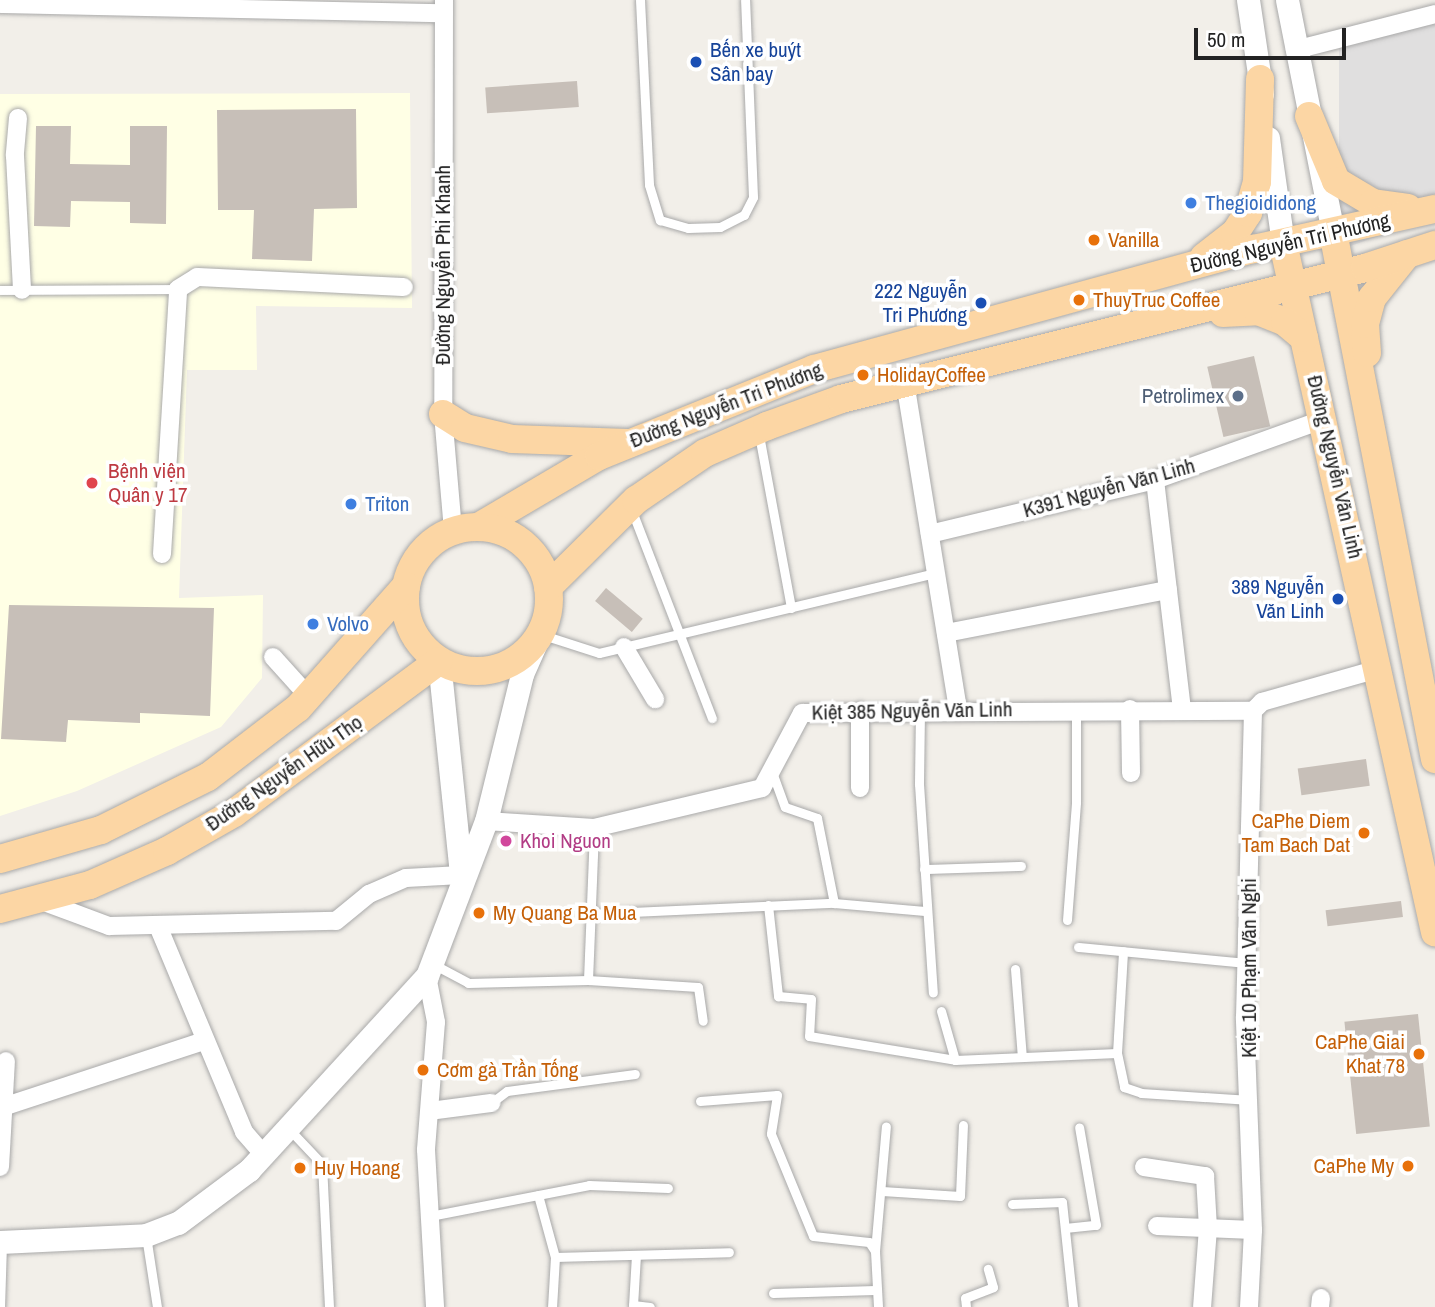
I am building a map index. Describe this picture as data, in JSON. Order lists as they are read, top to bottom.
{
  "streets": {
    "main road": ["Đường Nguyễn Tri Phương", "Đường Nguyễn Văn Linh", "Đường Nguyễn Hữu Thọ"],
    "street": [
      "Đường Nguyễn Phi Khanh",
      "K391 Nguyễn Văn Linh",
      "Kiệt 385 Nguyễn Văn Linh",
      "Kiệt 10 Phạm Văn Nghi"
    ]
  },
  "crossings": [
    ["Đường Nguyễn Tri Phương", "Đường Nguyễn Phi Khanh"],
    ["Đường Nguyễn Tri Phương", "Đường Nguyễn Văn Linh"],
    ["Đường Nguyễn Tri Phương", "Đường Nguyễn Hữu Thọ"],
    ["Đường Nguyễn Phi Khanh", "Đường Nguyễn Hữu Thọ"],
    ["Đường Nguyễn Văn Linh", "K391 Nguyễn Văn Linh"],
    ["Đường Nguyễn Văn Linh", "Kiệt 385 Nguyễn Văn Linh"],
    ["Kiệt 385 Nguyễn Văn Linh", "Kiệt 10 Phạm Văn Nghi"]
  ],
  "places": [
    "Bến xe buýt Sân bay",
    "Thegioididong",
    "Vanilla",
    "ThuyTruc Coffee",
    "222 Nguyễn Tri Phương",
    "HolidayCoffee",
    "Petrolimex",
    "Bệnh viện Quân y 17",
    "Triton",
    "389 Nguyễn Văn Linh",
    "Volvo",
    "CaPhe Diem Tam Bach Dat",
    "Khoi Nguon",
    "My Quang Ba Mua",
    "CaPhe Giai Khat 78",
    "Cơm gà Trần Tống",
    "CaPhe My",
    "Huy Hoang"
  ],
  "scale_bar": "50 m"
}
